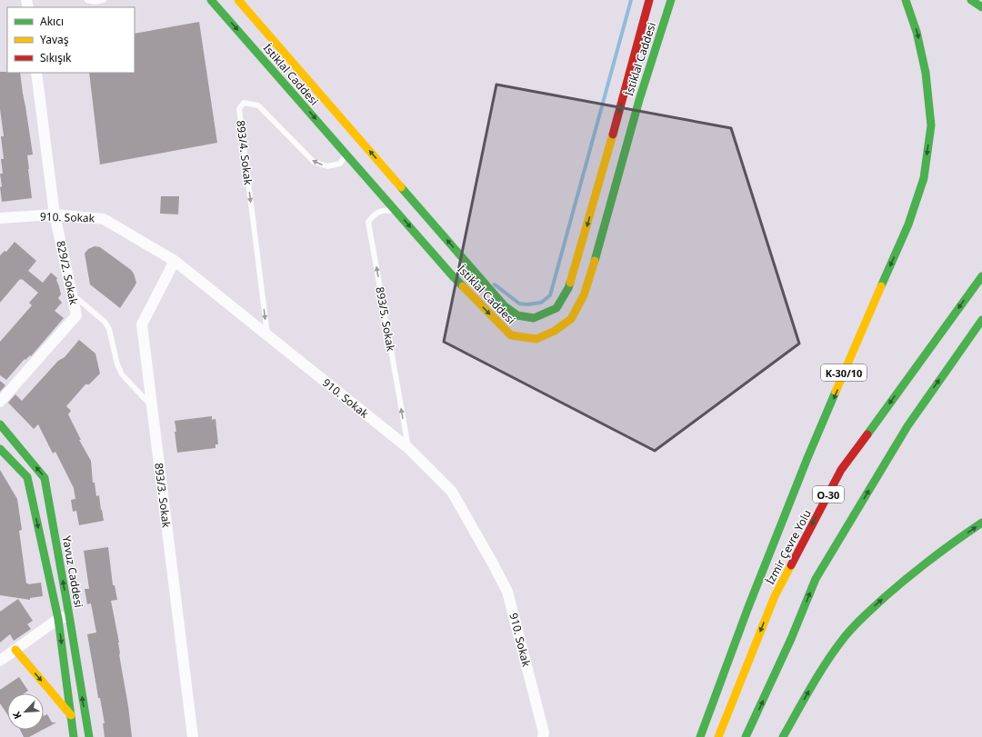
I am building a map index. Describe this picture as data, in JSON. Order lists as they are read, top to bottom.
{
  "streets": {
    "main road": [
      "İstiklal Caddesi",
      "K-30/10",
      "O-30",
      "İzmir Çevre Yolu",
      "Yavuz Caddesi"
    ],
    "street": ["910. Sokak", "829/2. Sokak", "893/3. Sokak"],
    "lane": ["893/4. Sokak", "893/5. Sokak"]
  },
  "crossings": [
    ["İstiklal Caddesi", "893/4. Sokak"],
    ["İstiklal Caddesi", "893/5. Sokak"],
    ["893/4. Sokak", "910. Sokak"],
    ["910. Sokak", "829/2. Sokak"],
    ["910. Sokak", "893/5. Sokak"],
    ["910. Sokak", "893/3. Sokak"]
  ],
  "one_way": ["893/5. Sokak"],
  "legend": ["Akıcı", "Yavaş", "Sıkışık"],
  "north": "bottom left"
}
